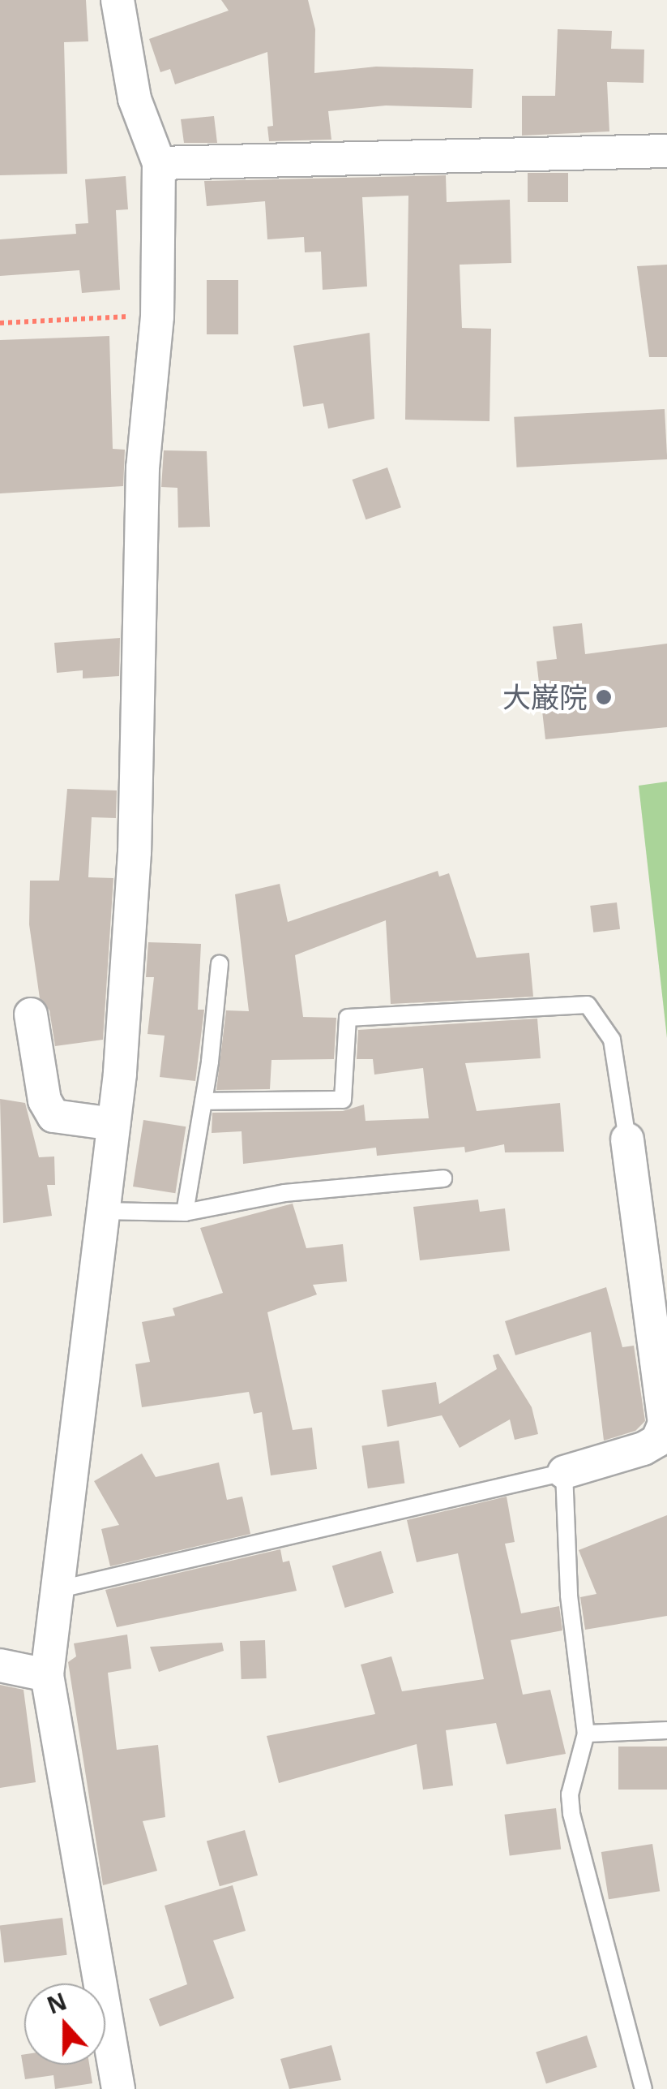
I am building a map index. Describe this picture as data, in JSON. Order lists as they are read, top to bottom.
{
  "places": ["大巌院"],
  "north": "top"
}
